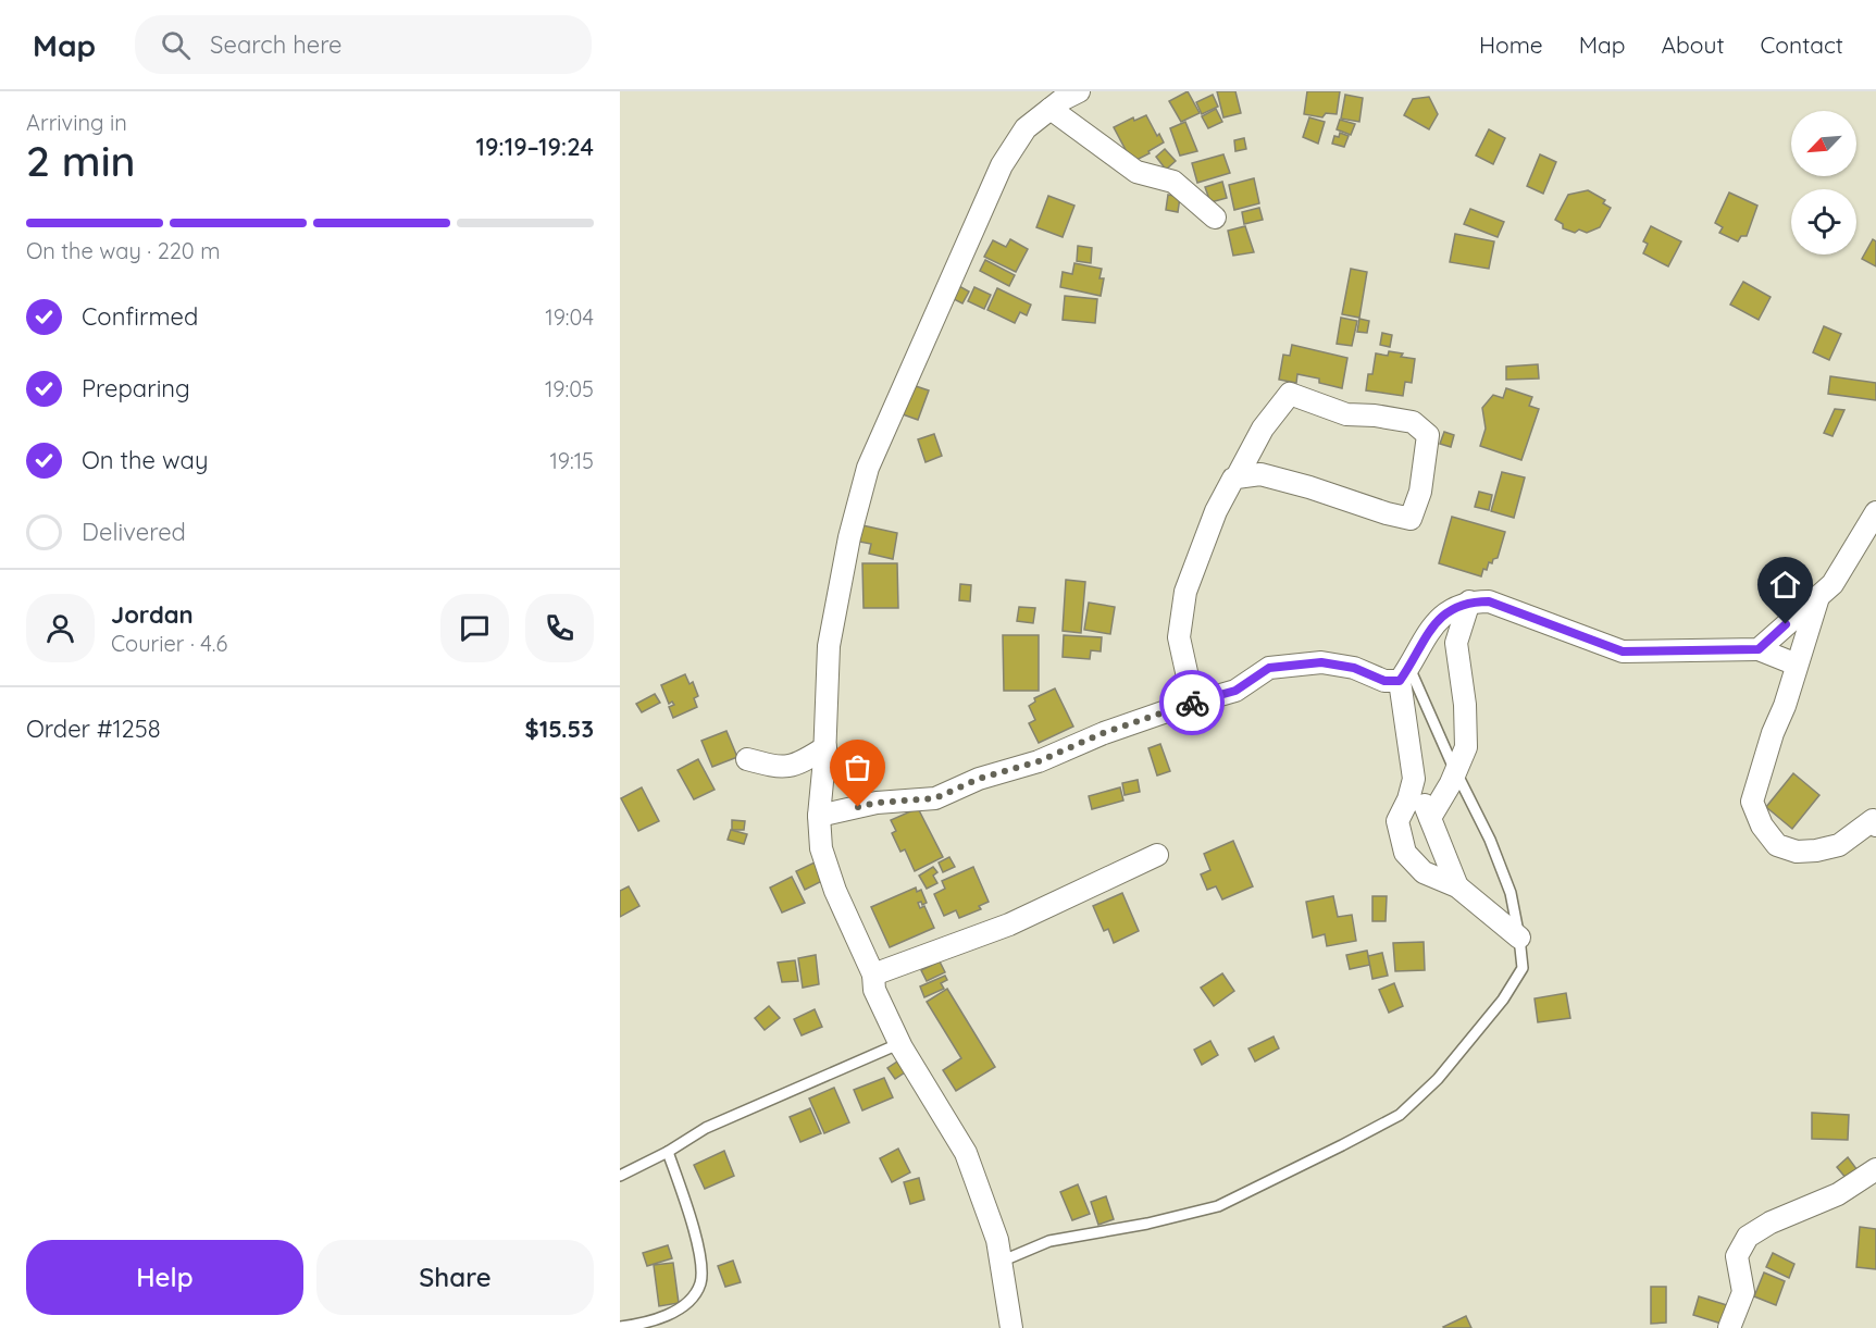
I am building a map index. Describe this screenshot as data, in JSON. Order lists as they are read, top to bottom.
{
  "north": "bottom left",
  "page": {
    "header": "Map",
    "search": "Search here",
    "nav": [
      "Home",
      "Map",
      "About",
      "Contact"
    ],
    "heading": ["2 min", "Arriving in", "19:19–19:24"],
    "panel": [
      "Jordan",
      "Courier · 4.6",
      "Order #1258",
      "$15.53"
    ],
    "bar": "On the way · 220 m",
    "list": [
      ["Confirmed", "19:04"],
      ["Preparing", "19:05"],
      ["On the way", "19:15"],
      "Delivered"
    ],
    "buttons": ["Help", "Share"]
  }
}
